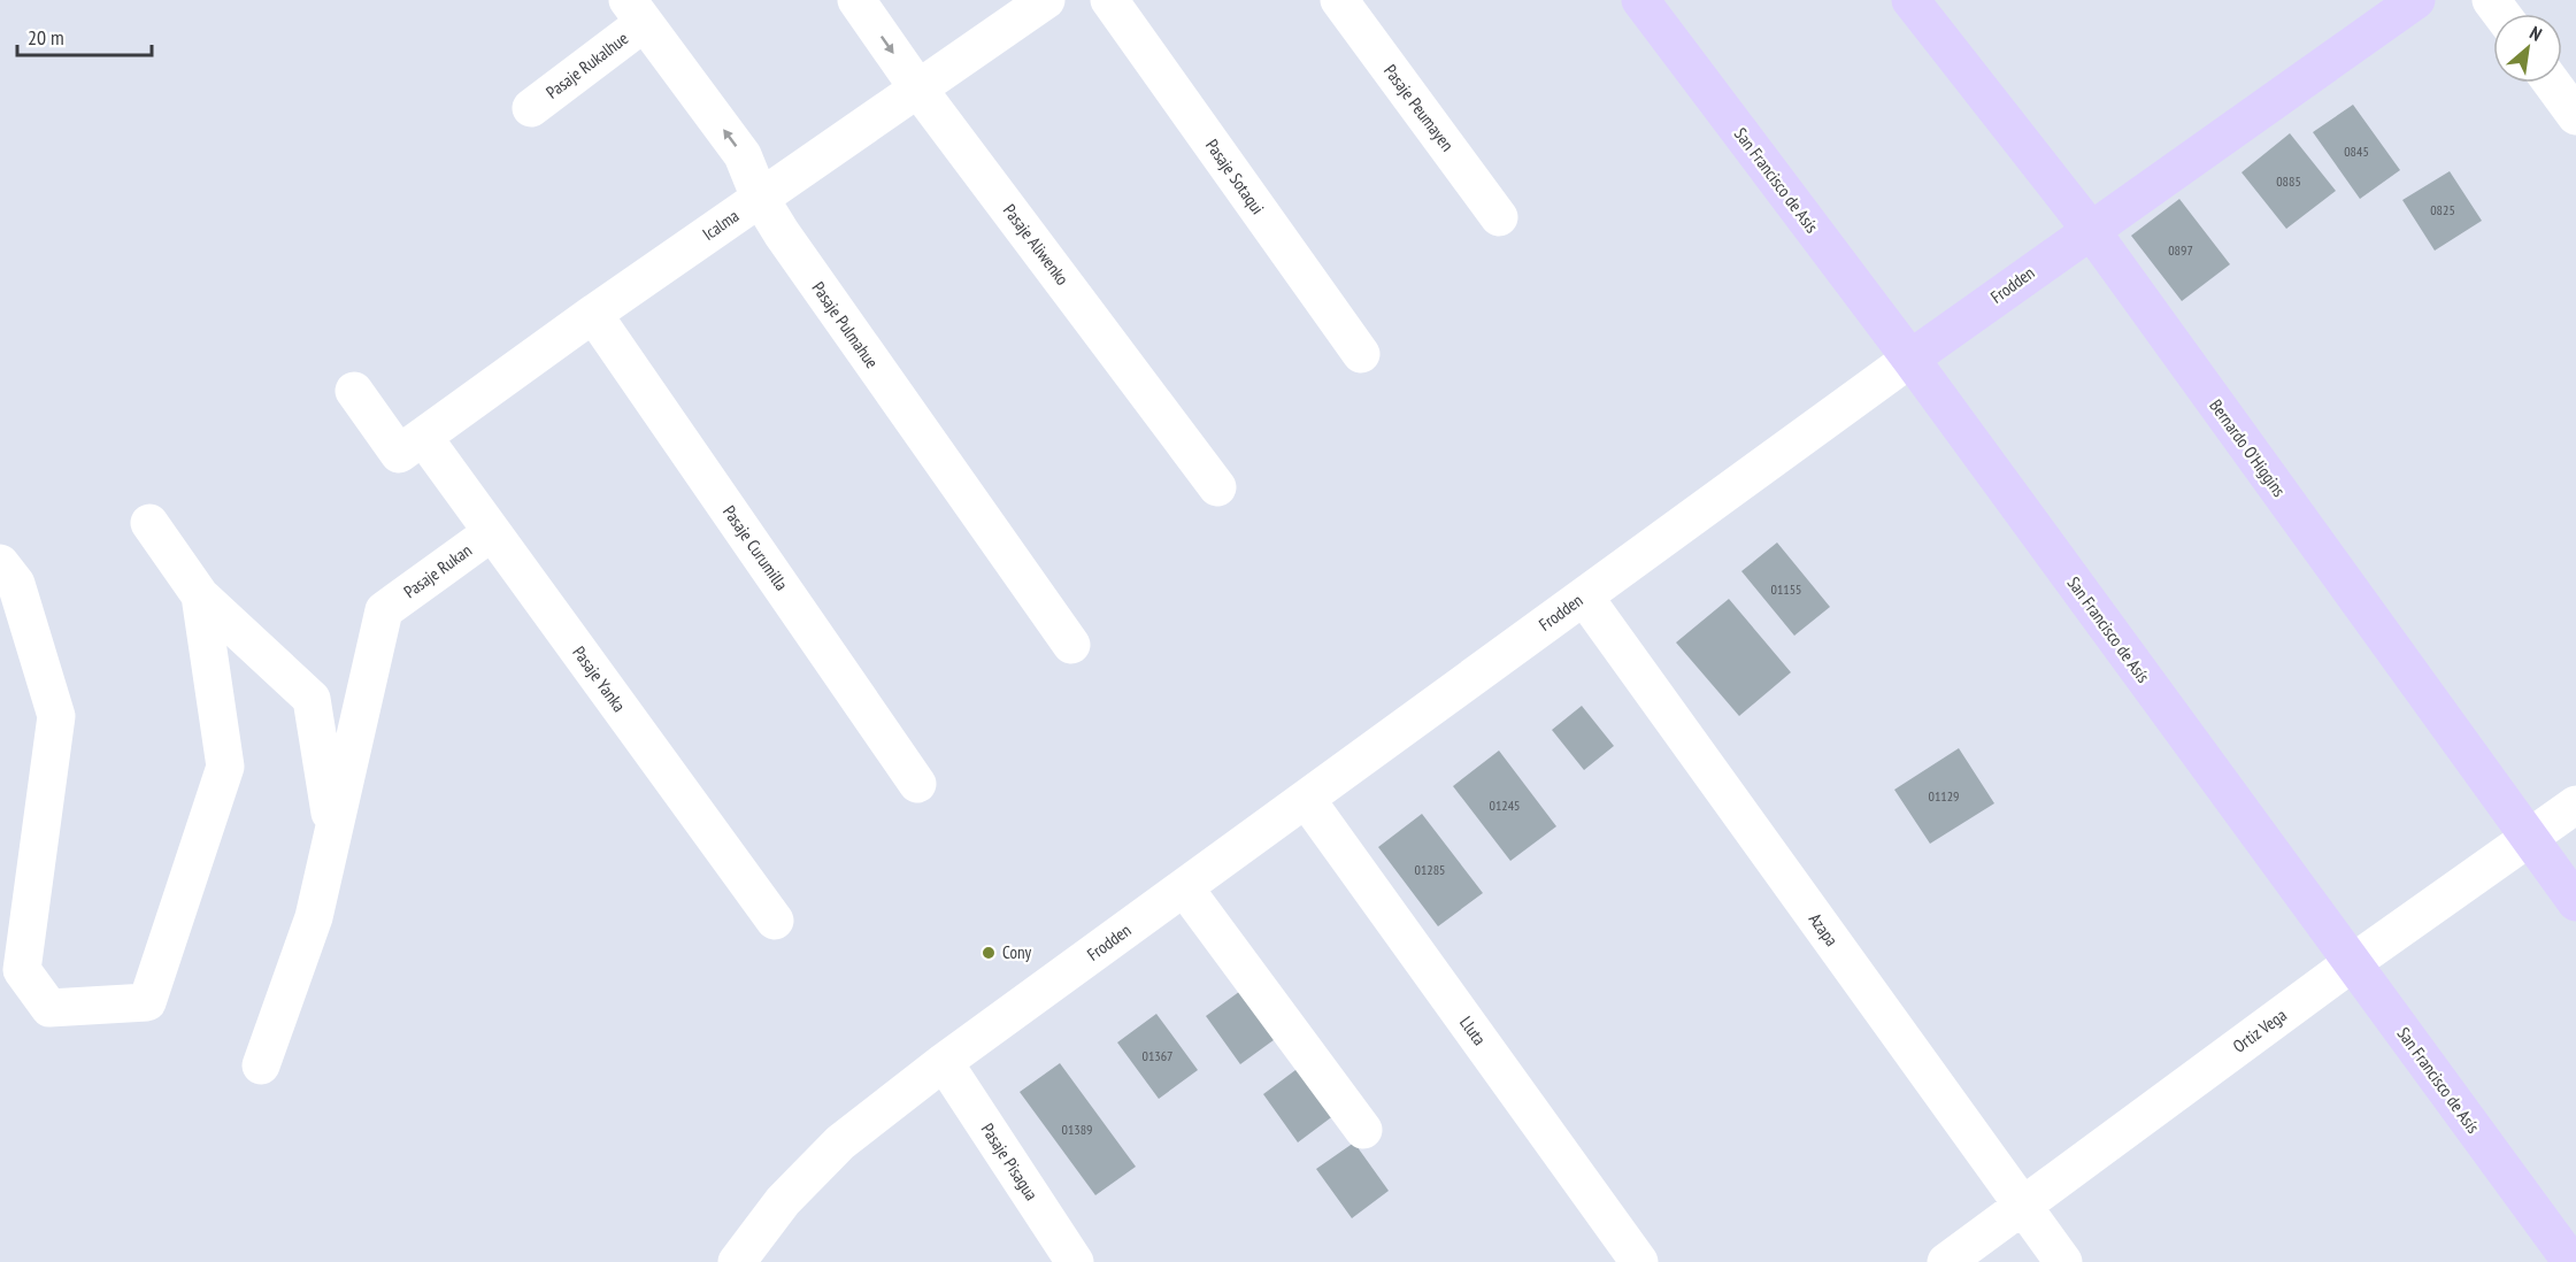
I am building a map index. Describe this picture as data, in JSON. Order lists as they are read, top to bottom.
{
  "streets": {
    "main road": ["San Francisco de Asís", "Frodden", "Bernardo O'Higgins"],
    "street": [
      "Pasaje Rukalhue",
      "Pasaje Peumayen",
      "Pasaje Sotaqui",
      "Icalma",
      "Pasaje Aliwenko",
      "Pasaje Pulmahue",
      "Pasaje Curumilla",
      "Pasaje Rukan",
      "Pasaje Yanka",
      "Azapa",
      "Lluta",
      "Ortiz Vega",
      "Pasaje Pisagua"
    ]
  },
  "crossings": [
    ["Pasaje Rukalhue", "Pasaje Pulmahue"],
    ["San Francisco de Asís", "Frodden"],
    ["San Francisco de Asís", "Ortiz Vega"],
    ["Icalma", "Pasaje Aliwenko"],
    ["Icalma", "Pasaje Pulmahue"],
    ["Icalma", "Pasaje Curumilla"],
    ["Icalma", "Pasaje Yanka"],
    ["Frodden", "Bernardo O'Higgins"],
    ["Frodden", "Azapa"],
    ["Frodden", "Lluta"],
    ["Frodden", "Pasaje Pisagua"],
    ["Bernardo O'Higgins", "Ortiz Vega"],
    ["Pasaje Rukan", "Pasaje Yanka"],
    ["Azapa", "Ortiz Vega"]
  ],
  "places": ["Cony"],
  "house_numbers": [
    "0845",
    "0885",
    "0825",
    "0897",
    "01155",
    "01129",
    "01245",
    "01285",
    "01367",
    "01389"
  ],
  "scale_bar": "20 m",
  "north": "top right"
}
